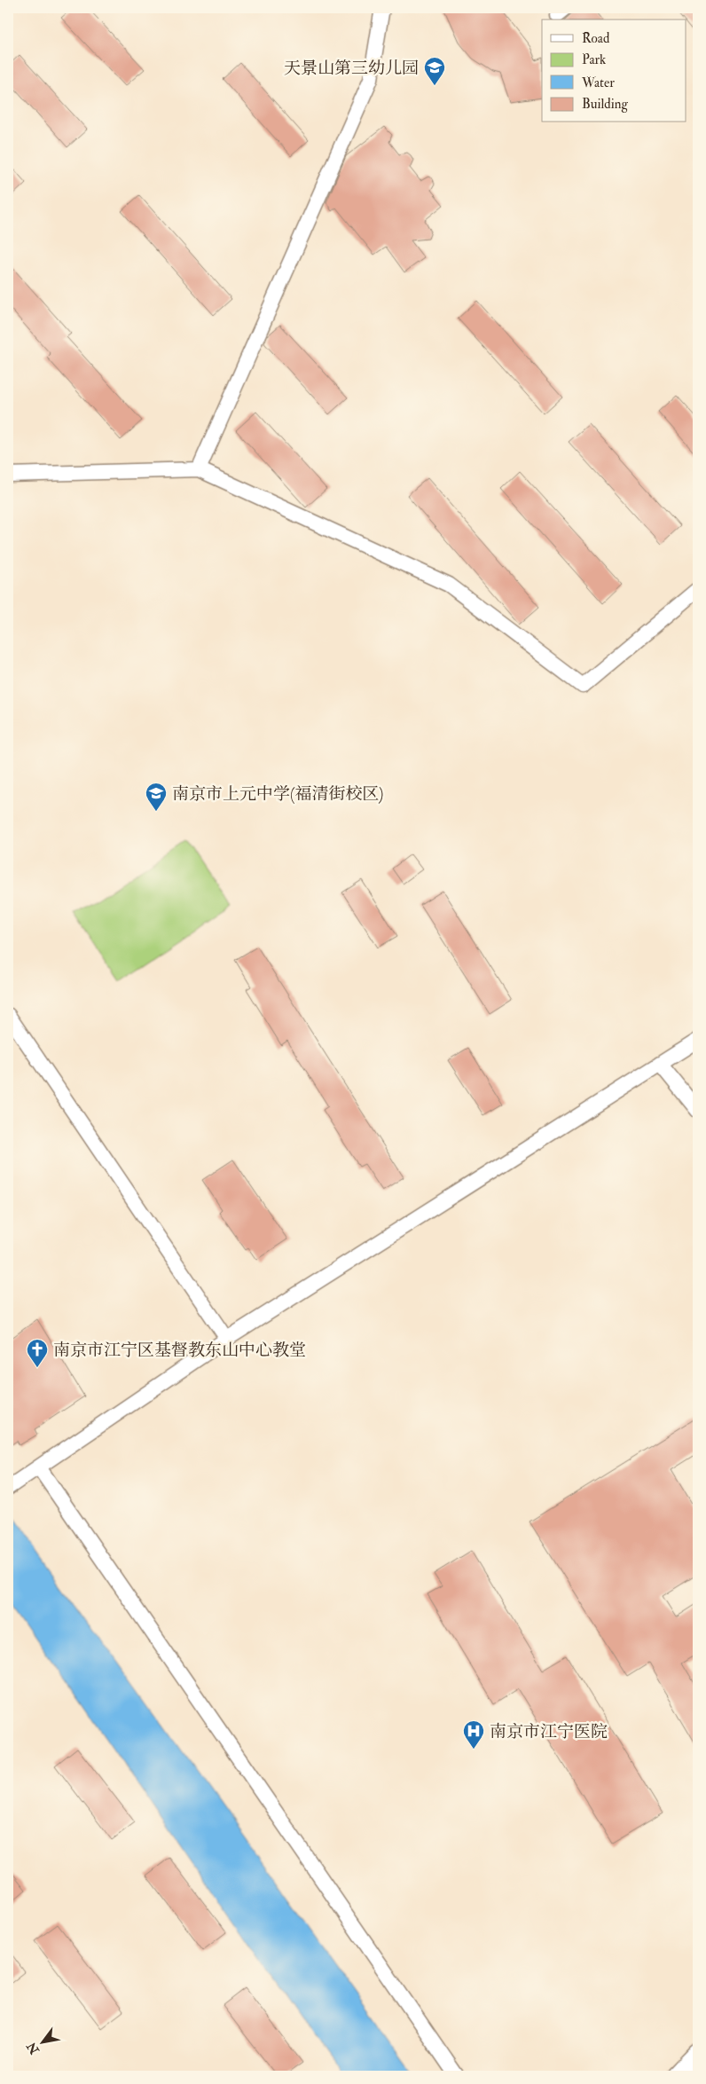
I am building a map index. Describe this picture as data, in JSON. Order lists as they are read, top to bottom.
{
  "places": {
    "school or university": ["天景山第三幼儿园", "南京市上元中学(福清街校区)"],
    "church": ["南京市江宁区基督教东山中心教堂"],
    "hospital": ["南京市江宁医院"]
  },
  "legend": [
    "Road",
    "Park",
    "Water",
    "Building"
  ],
  "north": "bottom left"
}
